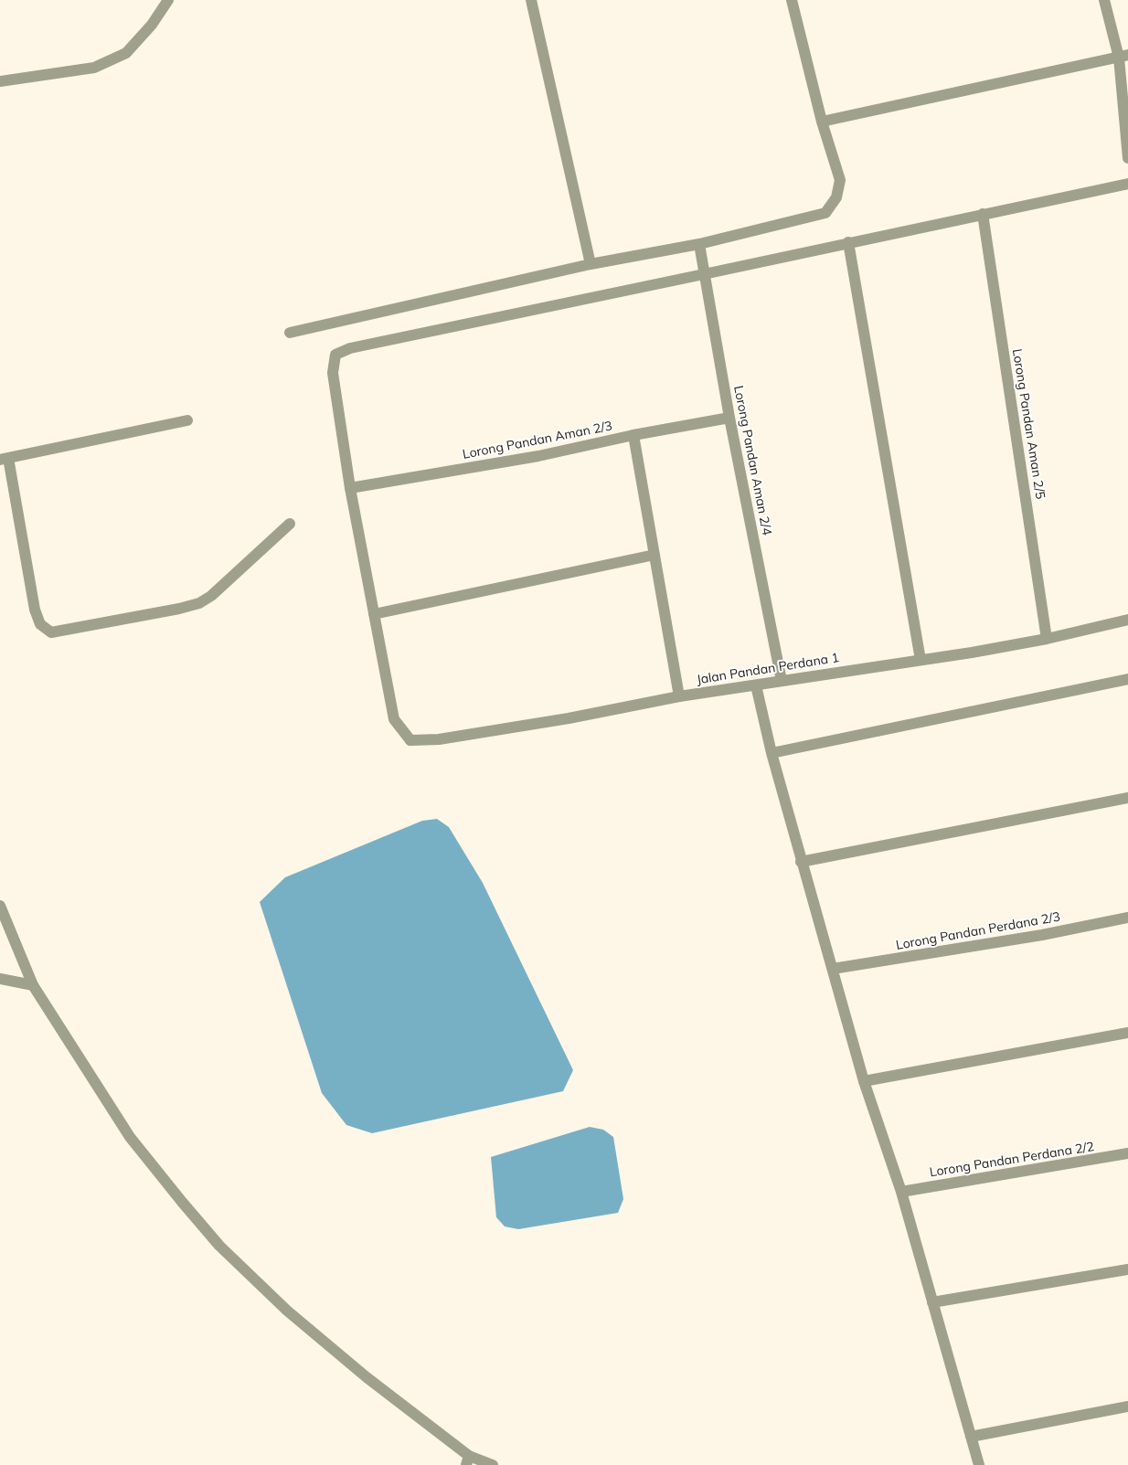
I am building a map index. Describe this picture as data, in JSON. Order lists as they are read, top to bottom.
{
  "streets": {
    "street": [
      "Lorong Pandan Aman 2/5",
      "Lorong Pandan Aman 2/3",
      "Lorong Pandan Aman 2/4",
      "Jalan Pandan Perdana 1",
      "Lorong Pandan Perdana 2/3",
      "Lorong Pandan Perdana 2/2"
    ]
  },
  "crossings": [
    ["Lorong Pandan Aman 2/5", "Jalan Pandan Perdana 1"],
    ["Lorong Pandan Aman 2/3", "Lorong Pandan Aman 2/4"],
    ["Lorong Pandan Aman 2/4", "Jalan Pandan Perdana 1"]
  ]
}
